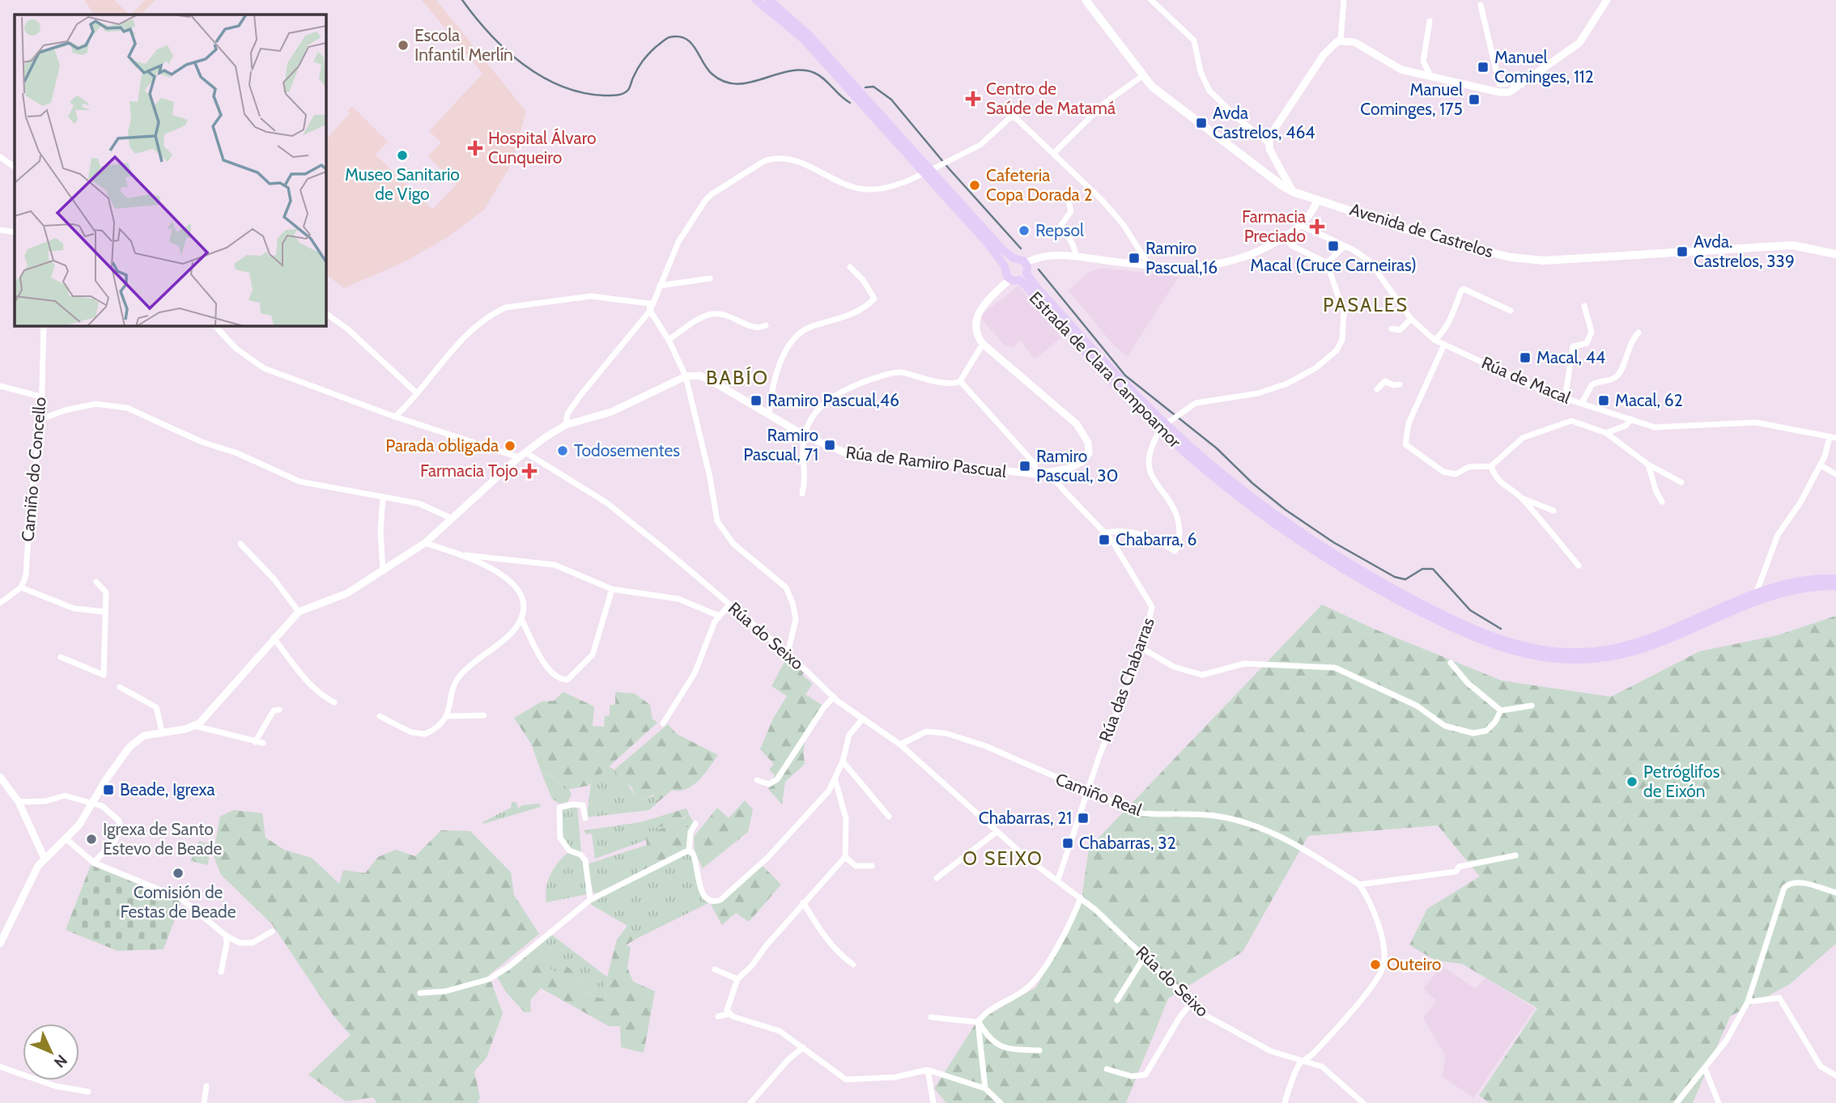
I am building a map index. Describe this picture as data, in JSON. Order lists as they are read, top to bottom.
{
  "streets": {
    "main road": ["Avenida de Castrelos", "Estrada de Clara Campoamor"],
    "street": [
      "Rúa de Macal",
      "Rúa de Ramiro Pascual",
      "Camiño do Concello",
      "Rúa do Seixo",
      "Rúa das Chabarras",
      "Camiño Real"
    ]
  },
  "crossings": [
    ["Estrada de Clara Campoamor", "Rúa de Macal"],
    ["Rúa de Ramiro Pascual", "Rúa das Chabarras"],
    ["Rúa do Seixo", "Rúa das Chabarras"],
    ["Rúa do Seixo", "Camiño Real"],
    ["Rúa das Chabarras", "Camiño Real"]
  ],
  "districts": ["PASALES", "BABÍO", "O SEIXO"],
  "places": {
    "other": [
      "Escola Infantil Merlín",
      "Museo Sanitario de Vigo",
      "Cafeteria Copa Dorada 2",
      "Repsol",
      "Parada obligada",
      "Todosementes",
      "Petróglifos de Eixón",
      "Igrexa de Santo Estevo de Beade",
      "Comisión de Festas de Beade",
      "Outeiro"
    ],
    "transit": [
      "Manuel Cominges, 112",
      "Manuel Cominges, 175",
      "Avda Castrelos, 464",
      "Macal (Cruce Carneiras)",
      "Avda. Castrelos, 339",
      "Ramiro Pascual,16",
      "Macal, 44",
      "Ramiro Pascual,46",
      "Macal, 62",
      "Ramiro Pascual, 71",
      "Ramiro Pascual, 30",
      "Chabarra, 6",
      "Beade, Igrexa",
      "Chabarras, 21",
      "Chabarras, 32"
    ],
    "health": [
      "Centro de Saúde de Matamá",
      "Hospital Álvaro Cunqueiro",
      "Farmacia Preciado",
      "Farmacia Tojo"
    ]
  },
  "north": "bottom right"
}
